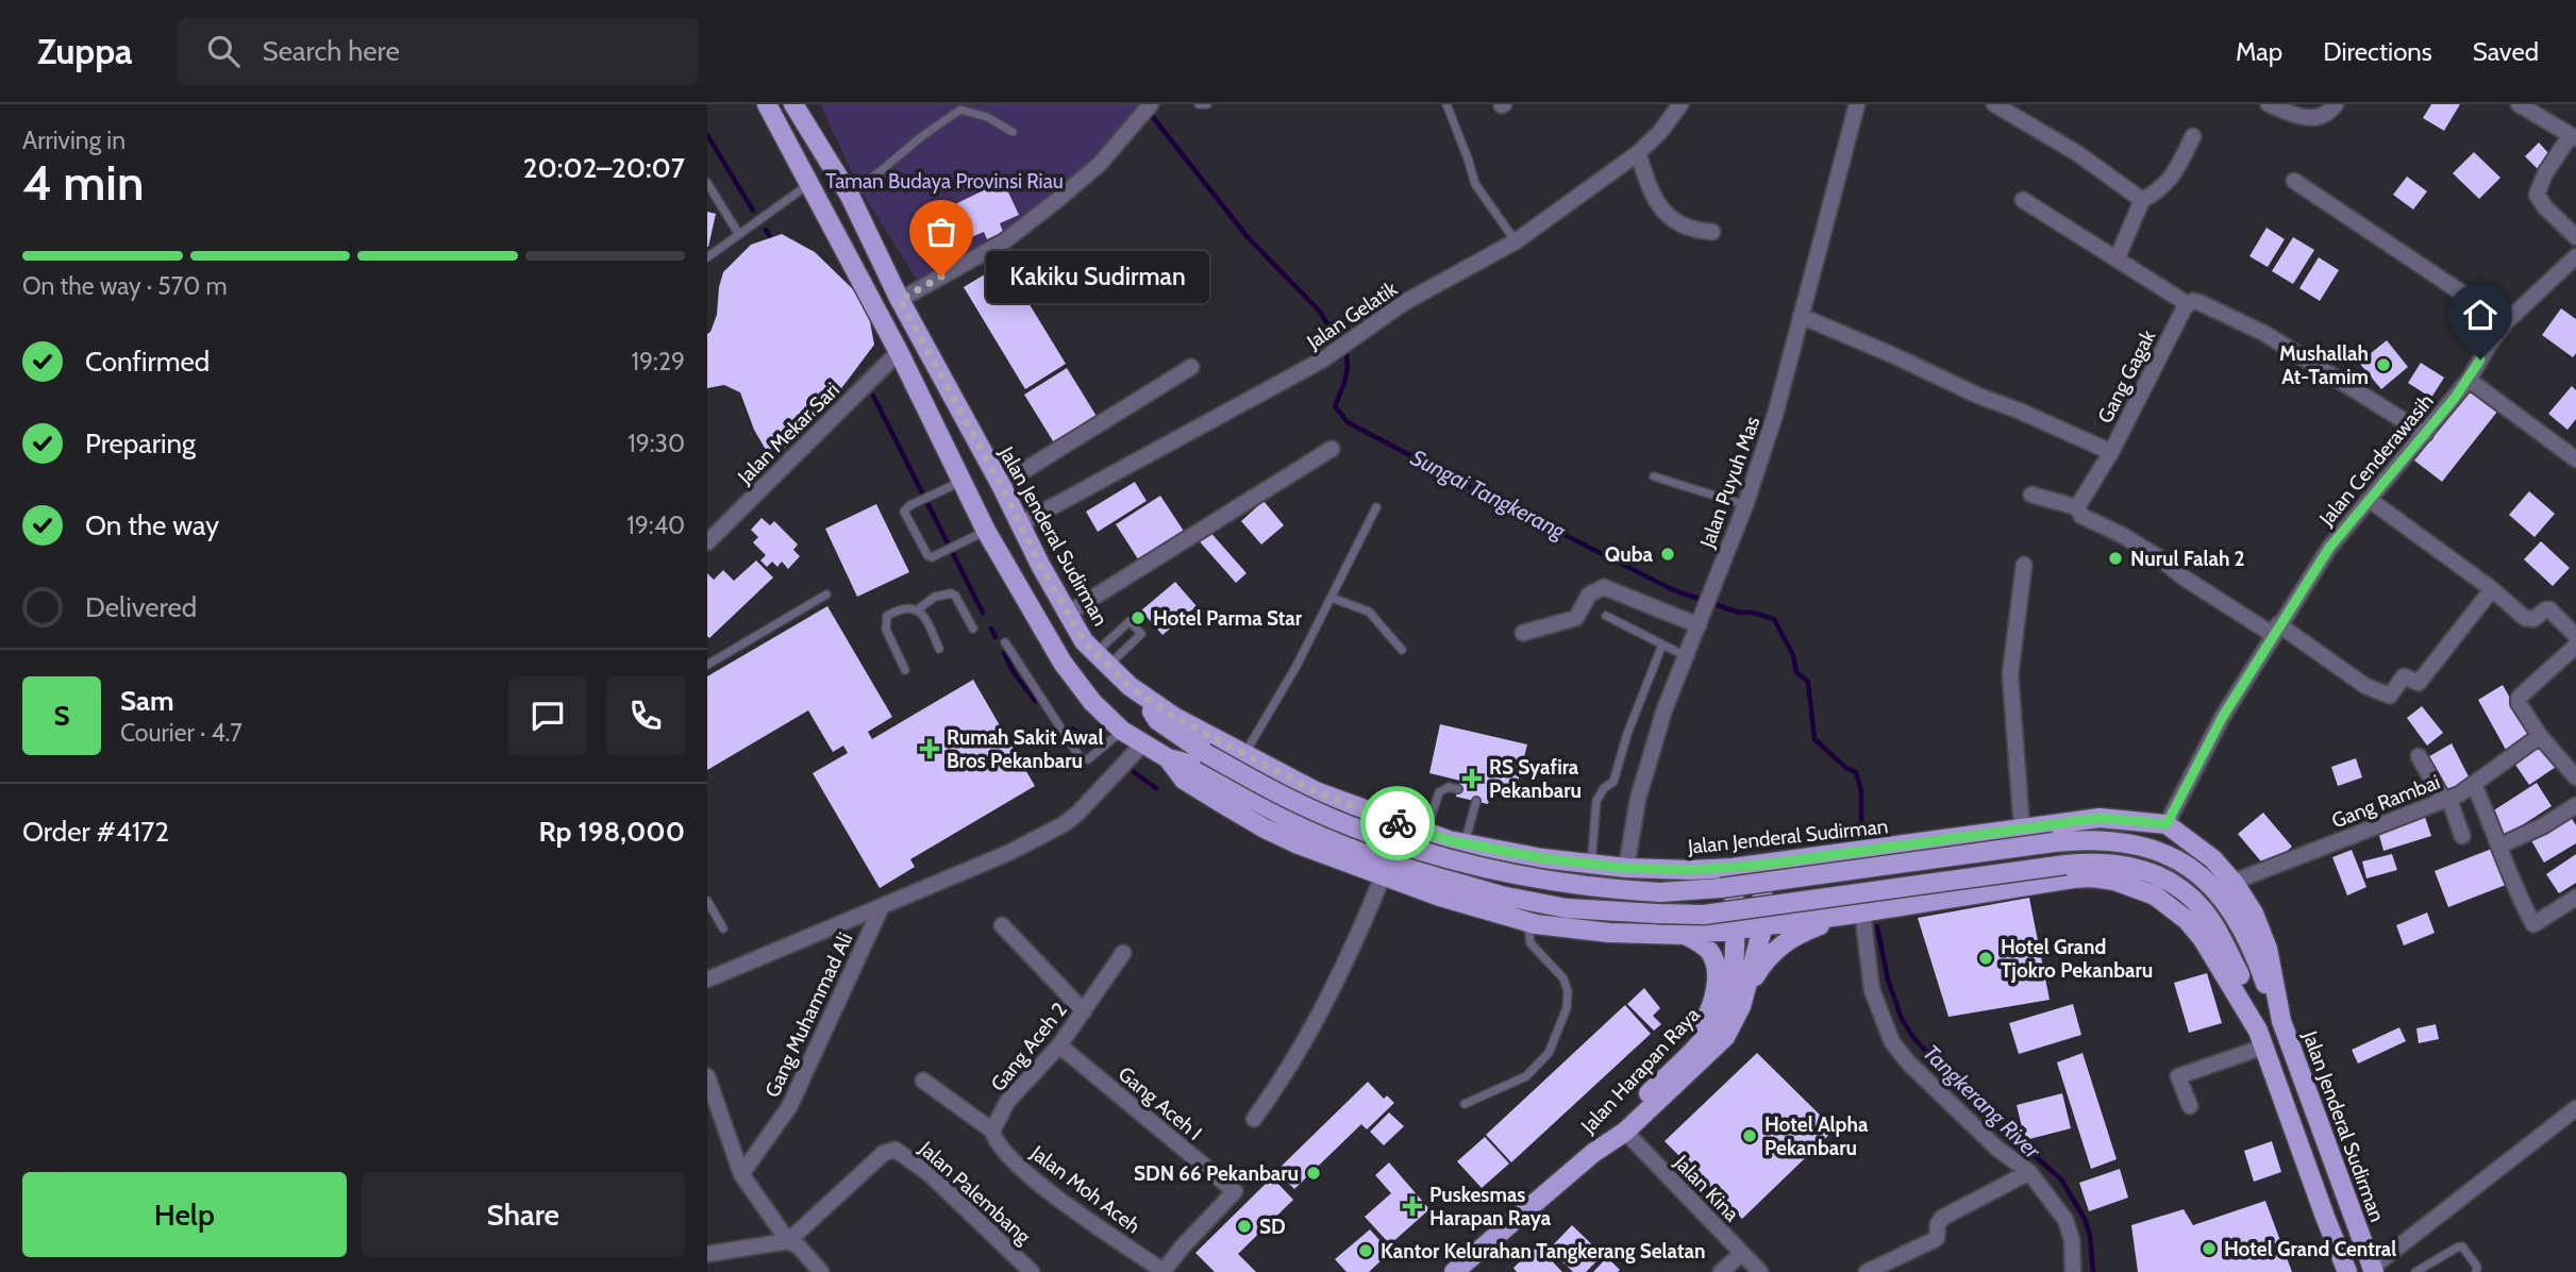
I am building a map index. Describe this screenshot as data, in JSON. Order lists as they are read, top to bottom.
{
  "streets": {
    "main road": ["Jalan Jenderal Sudirman", "Jalan Harapan Raya"],
    "street": [
      "Jalan Gelatik",
      "Gang Gagak",
      "Jalan Mekar Sari",
      "Jalan Cenderawasih",
      "Jalan Puyuh Mas",
      "Gang Rambai",
      "Gang Muhammad Ali",
      "Gang Aceh 2",
      "Gang Aceh I",
      "Jalan Kina",
      "Jalan Moh Aceh",
      "Jalan Palembang"
    ]
  },
  "crossings": [
    ["Jalan Gelatik", "Jalan Jenderal Sudirman"],
    ["Gang Gagak", "Jalan Puyuh Mas"],
    ["Jalan Cenderawasih", "Jalan Jenderal Sudirman"],
    ["Jalan Puyuh Mas", "Jalan Jenderal Sudirman"],
    ["Jalan Jenderal Sudirman", "Gang Rambai"],
    ["Jalan Jenderal Sudirman", "Jalan Harapan Raya"],
    ["Gang Aceh 2", "Gang Aceh I"],
    ["Gang Aceh 2", "Jalan Moh Aceh"],
    ["Jalan Harapan Raya", "Jalan Kina"],
    ["Gang Aceh I", "Jalan Moh Aceh"]
  ],
  "water": ["Sungai Tangkerang", "Tangkerang River"],
  "parks": ["Taman Budaya Provinsi Riau"],
  "places": {
    "other": [
      "Kakiku Sudirman",
      "Mushallah At-Tamim",
      "Quba",
      "Nurul Falah 2",
      "Hotel Parma Star",
      "Hotel Grand Tjokro Pekanbaru",
      "Hotel Alpha Pekanbaru",
      "SDN 66 Pekanbaru",
      "SD",
      "Hotel Grand Central",
      "Kantor Kelurahan Tangkerang Selatan"
    ],
    "health": ["Rumah Sakit Awal Bros Pekanbaru", "RS Syafira Pekanbaru", "Puskesmas Harapan Raya"]
  },
  "page": {
    "header": "Zuppa",
    "search": "Search here",
    "nav": ["Map", "Directions", "Saved"],
    "heading": ["4 min", "Arriving in", "20:02–20:07"],
    "panel": [
      "Sam",
      "Courier · 4.7",
      "Order #4172",
      "Rp 198,000"
    ],
    "bar": "On the way · 570 m",
    "bubble": "Kakiku Sudirman",
    "list": [
      ["Confirmed", "19:29"],
      ["Preparing", "19:30"],
      ["On the way", "19:40"],
      "Delivered"
    ],
    "round": "S",
    "buttons": ["Help", "Share"]
  }
}
